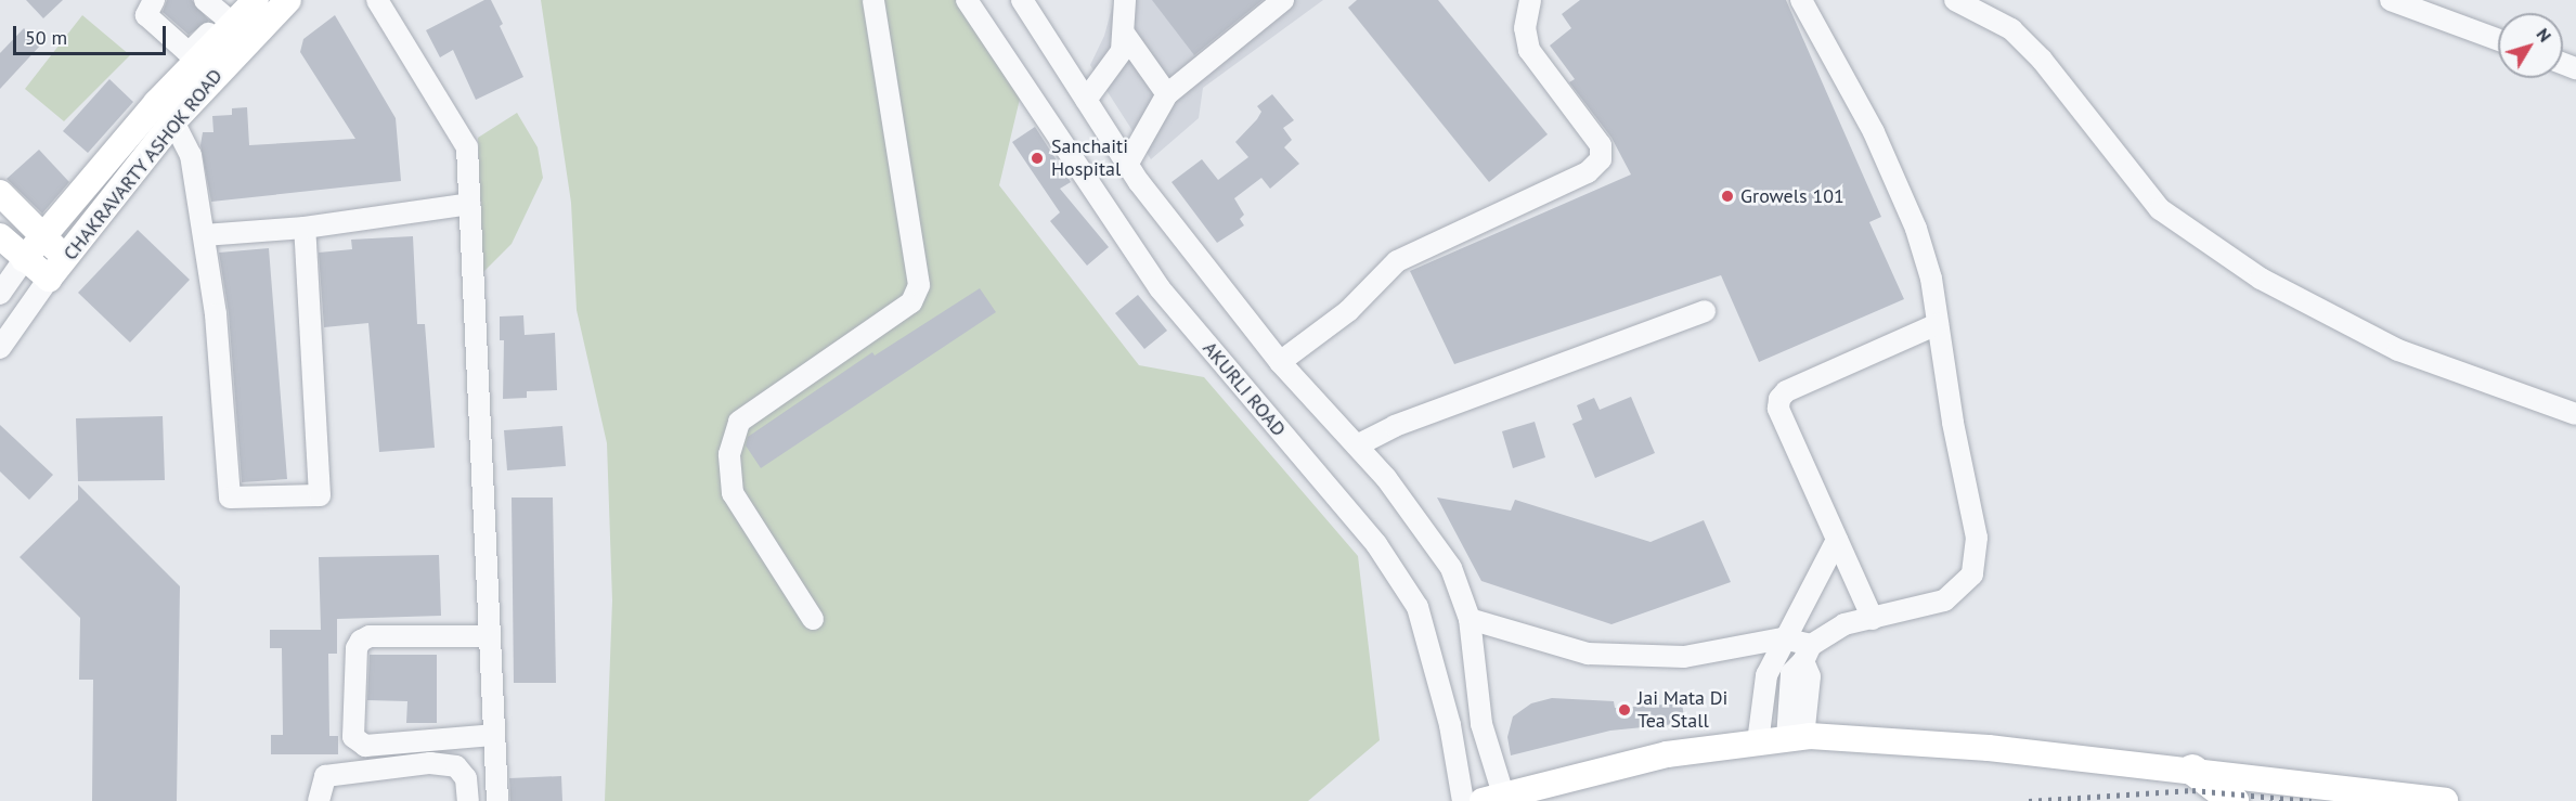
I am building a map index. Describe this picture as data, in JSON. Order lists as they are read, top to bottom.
{
  "streets": {
    "main road": ["CHAKRAVARTY ASHOK ROAD"],
    "street": ["AKURLI ROAD"]
  },
  "places": ["Sanchaiti Hospital", "Growels 101", "Jai Mata Di Tea Stall"],
  "scale_bar": "50 m",
  "north": "top right"
}
